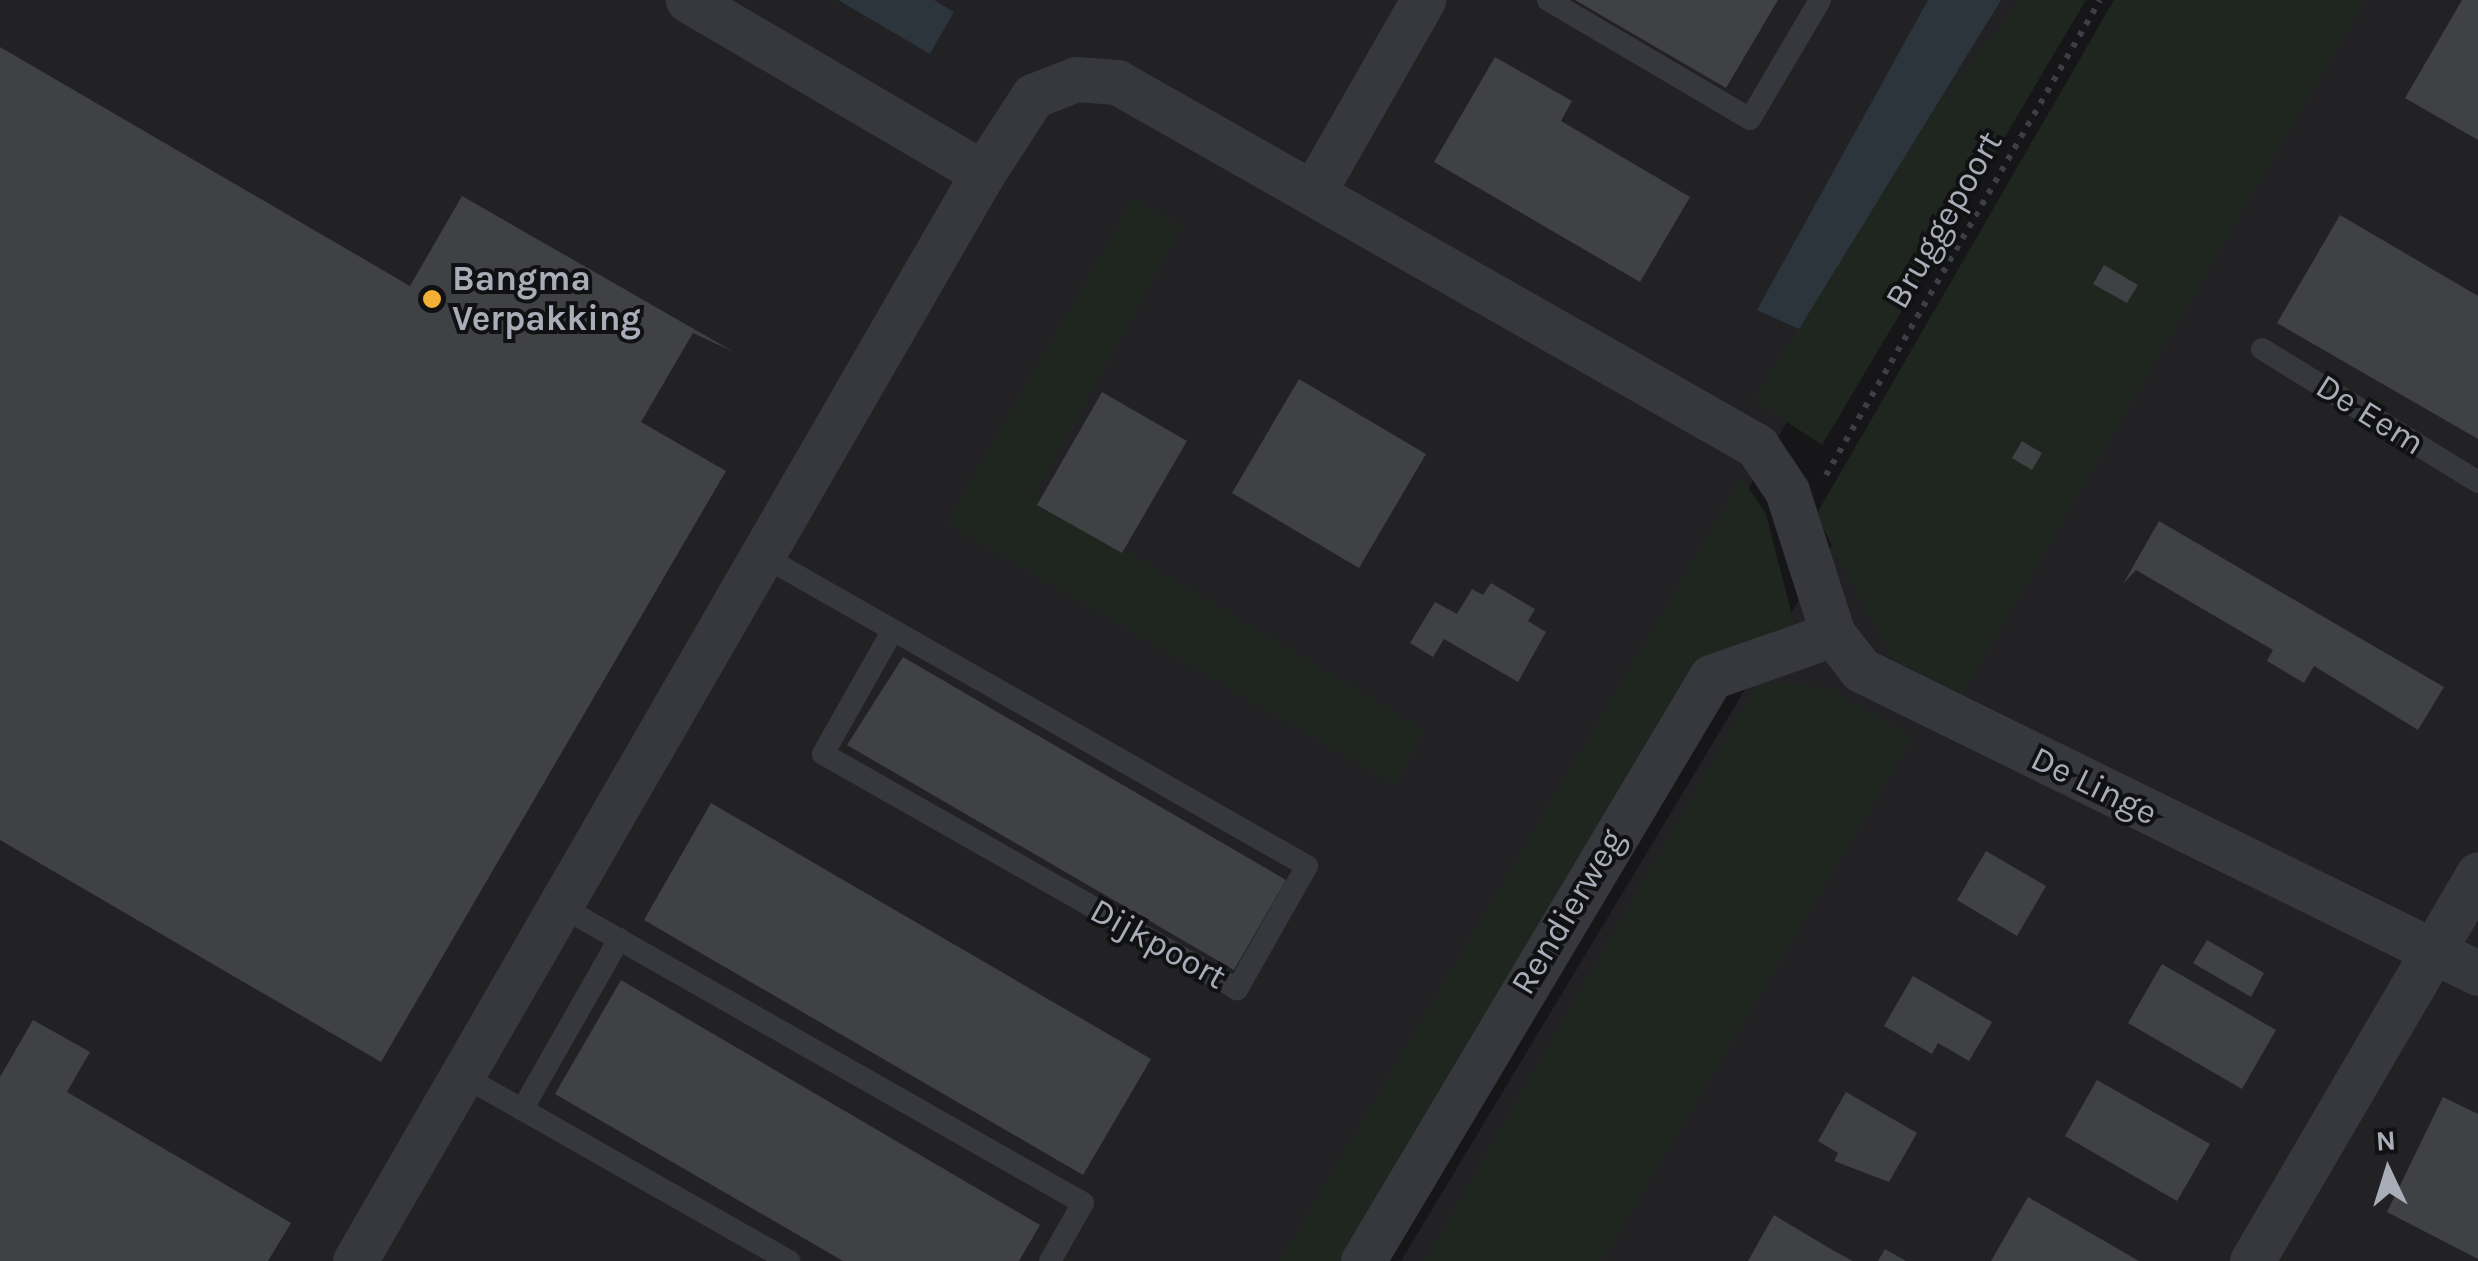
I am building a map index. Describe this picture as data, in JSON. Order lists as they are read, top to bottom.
{
  "streets": {
    "street": ["De Linge", "Rendierweg"],
    "lane": ["De Eem", "Dijkpoort"],
    "path": ["Bruggepoort"]
  },
  "crossings": [
    ["De Linge", "Rendierweg"]
  ],
  "places": ["Bangma Verpakking"],
  "north": "top"
}
